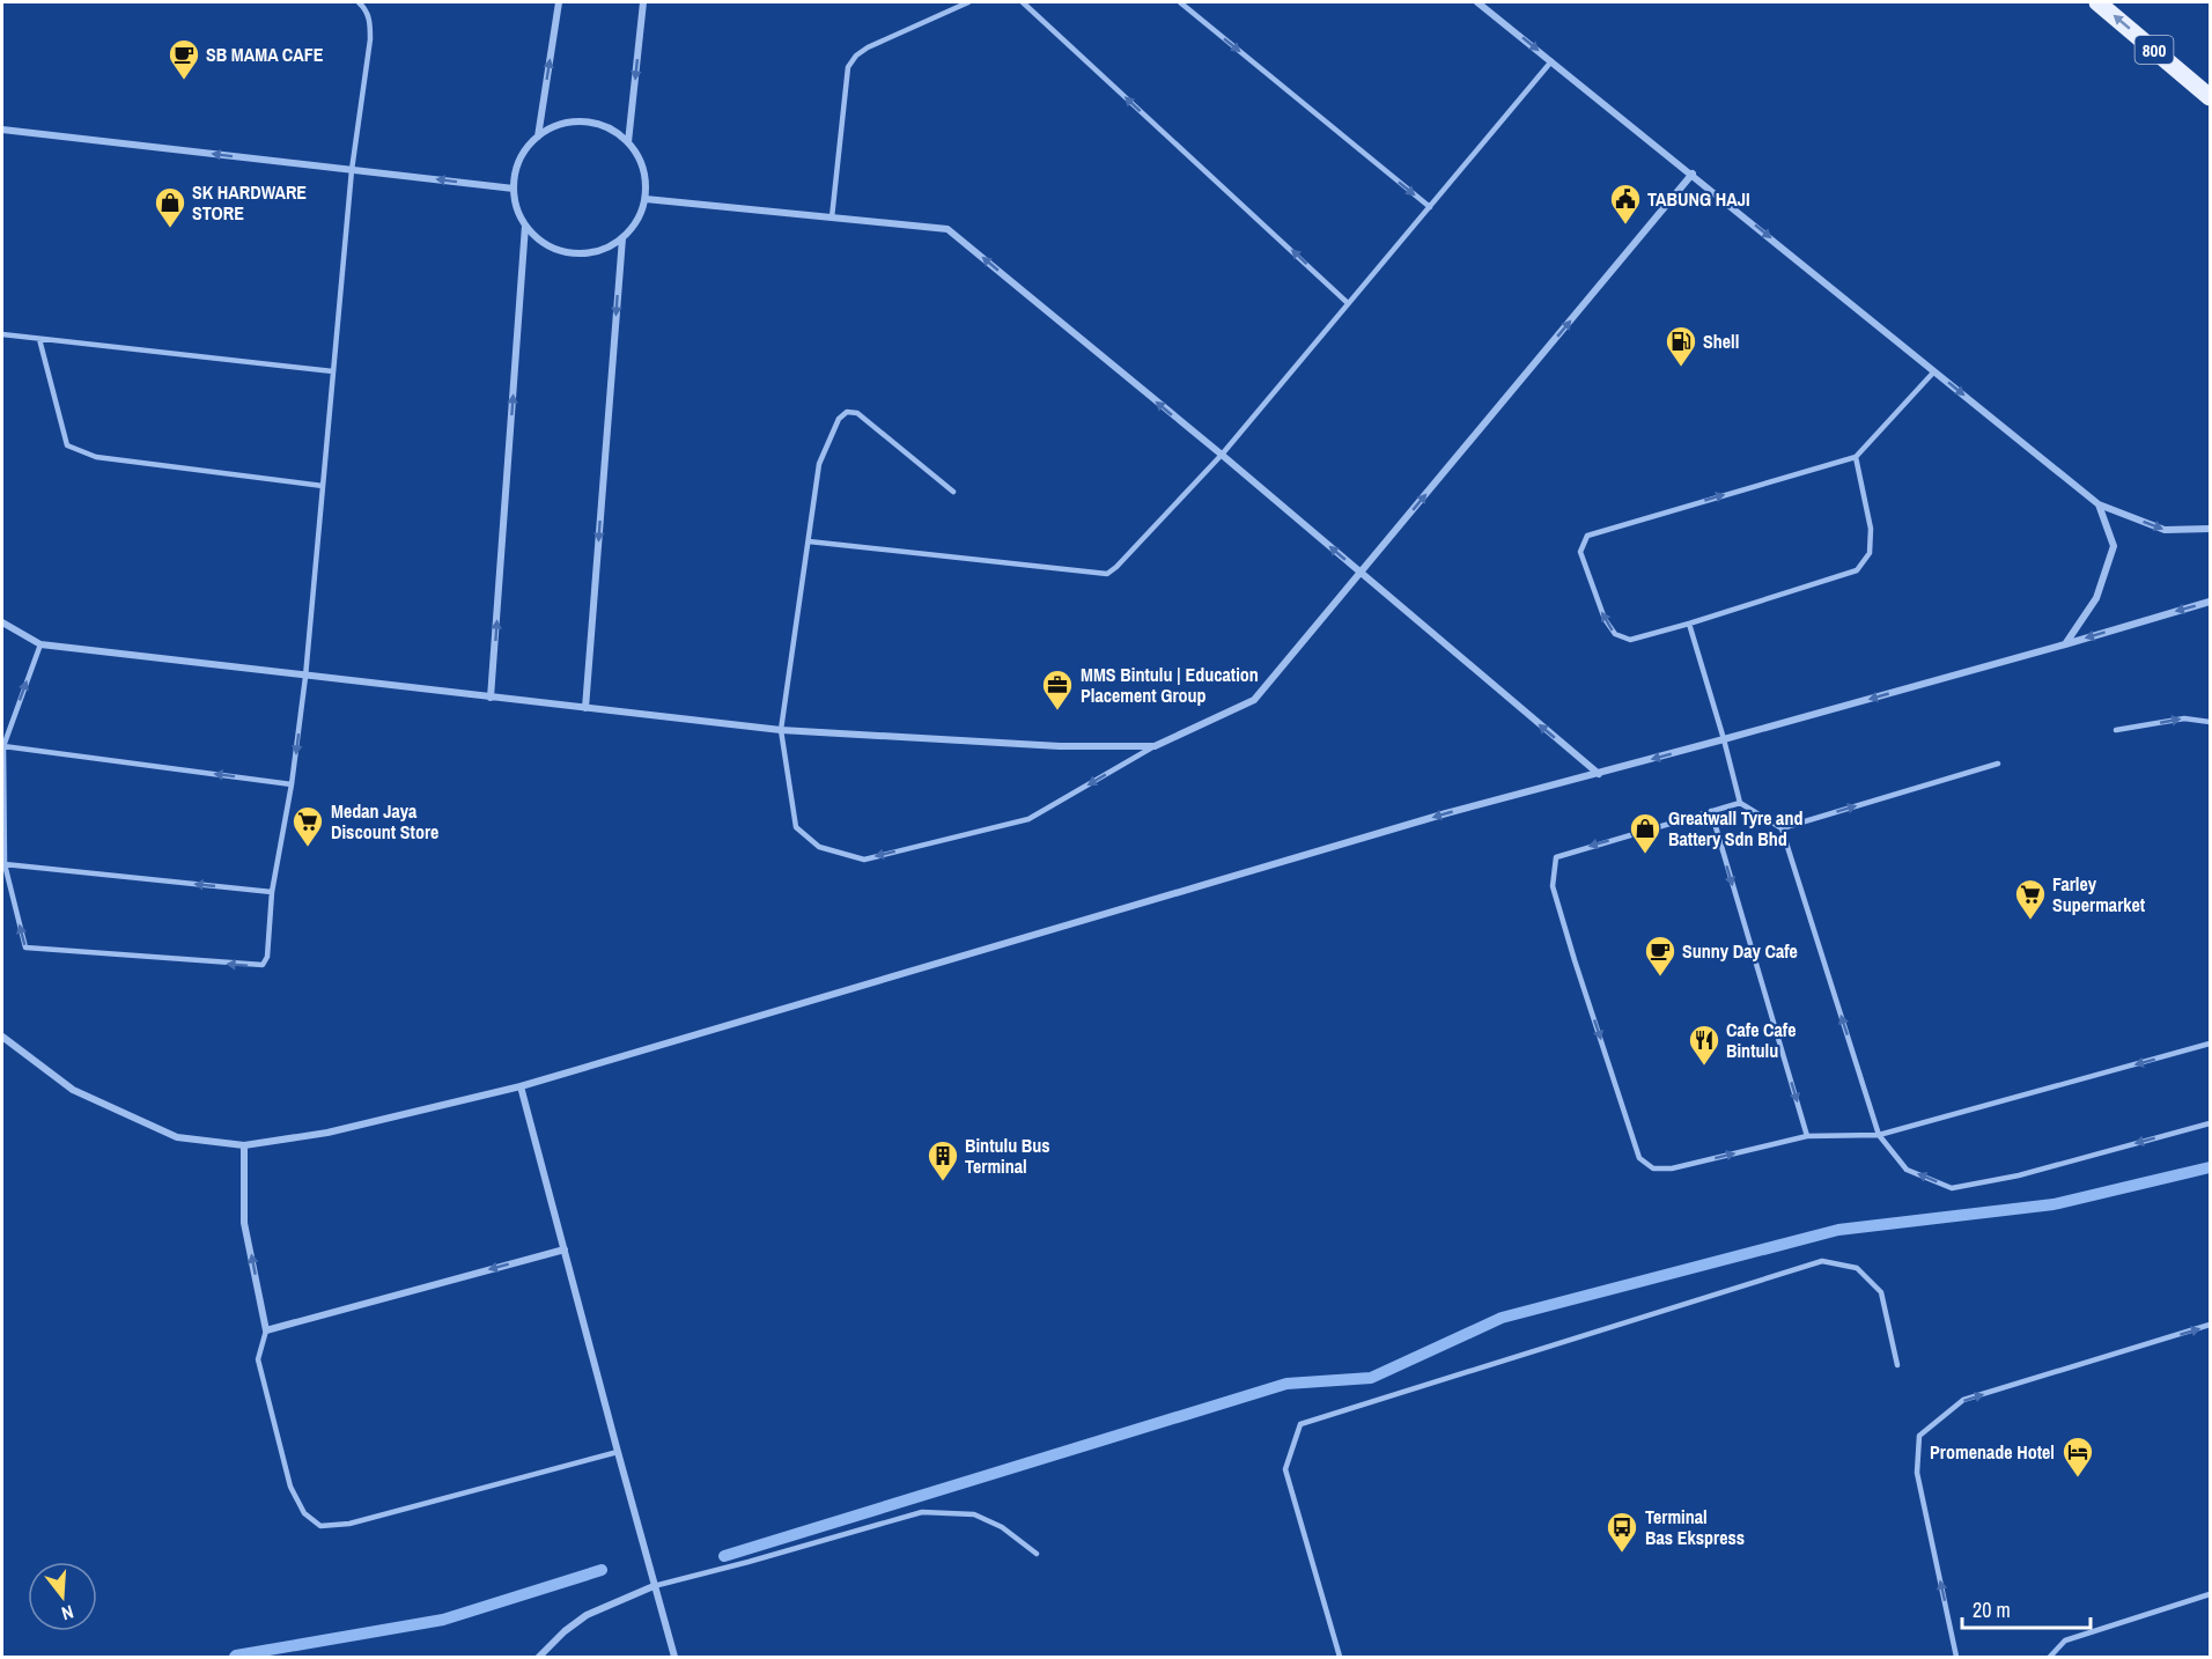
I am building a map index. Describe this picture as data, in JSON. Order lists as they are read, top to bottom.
{
  "streets": {
    "main road": ["800"]
  },
  "places": {
    "cafe": ["SB MAMA CAFE", "Sunny Day Cafe"],
    "public building": ["TABUNG HAJI"],
    "shop": ["SK HARDWARE STORE", "Greatwall Tyre and Battery Sdn Bhd"],
    "fuel station": ["Shell"],
    "office": ["MMS Bintulu | Education Placement Group"],
    "supermarket": ["Medan Jaya Discount Store", "Farley Supermarket"],
    "restaurant": ["Cafe Cafe Bintulu"],
    "building": ["Bintulu Bus Terminal"],
    "hotel": ["Promenade Hotel"],
    "bus stop": ["Terminal Bas Ekspress"]
  },
  "scale_bar": "20 m",
  "north": "bottom"
}
